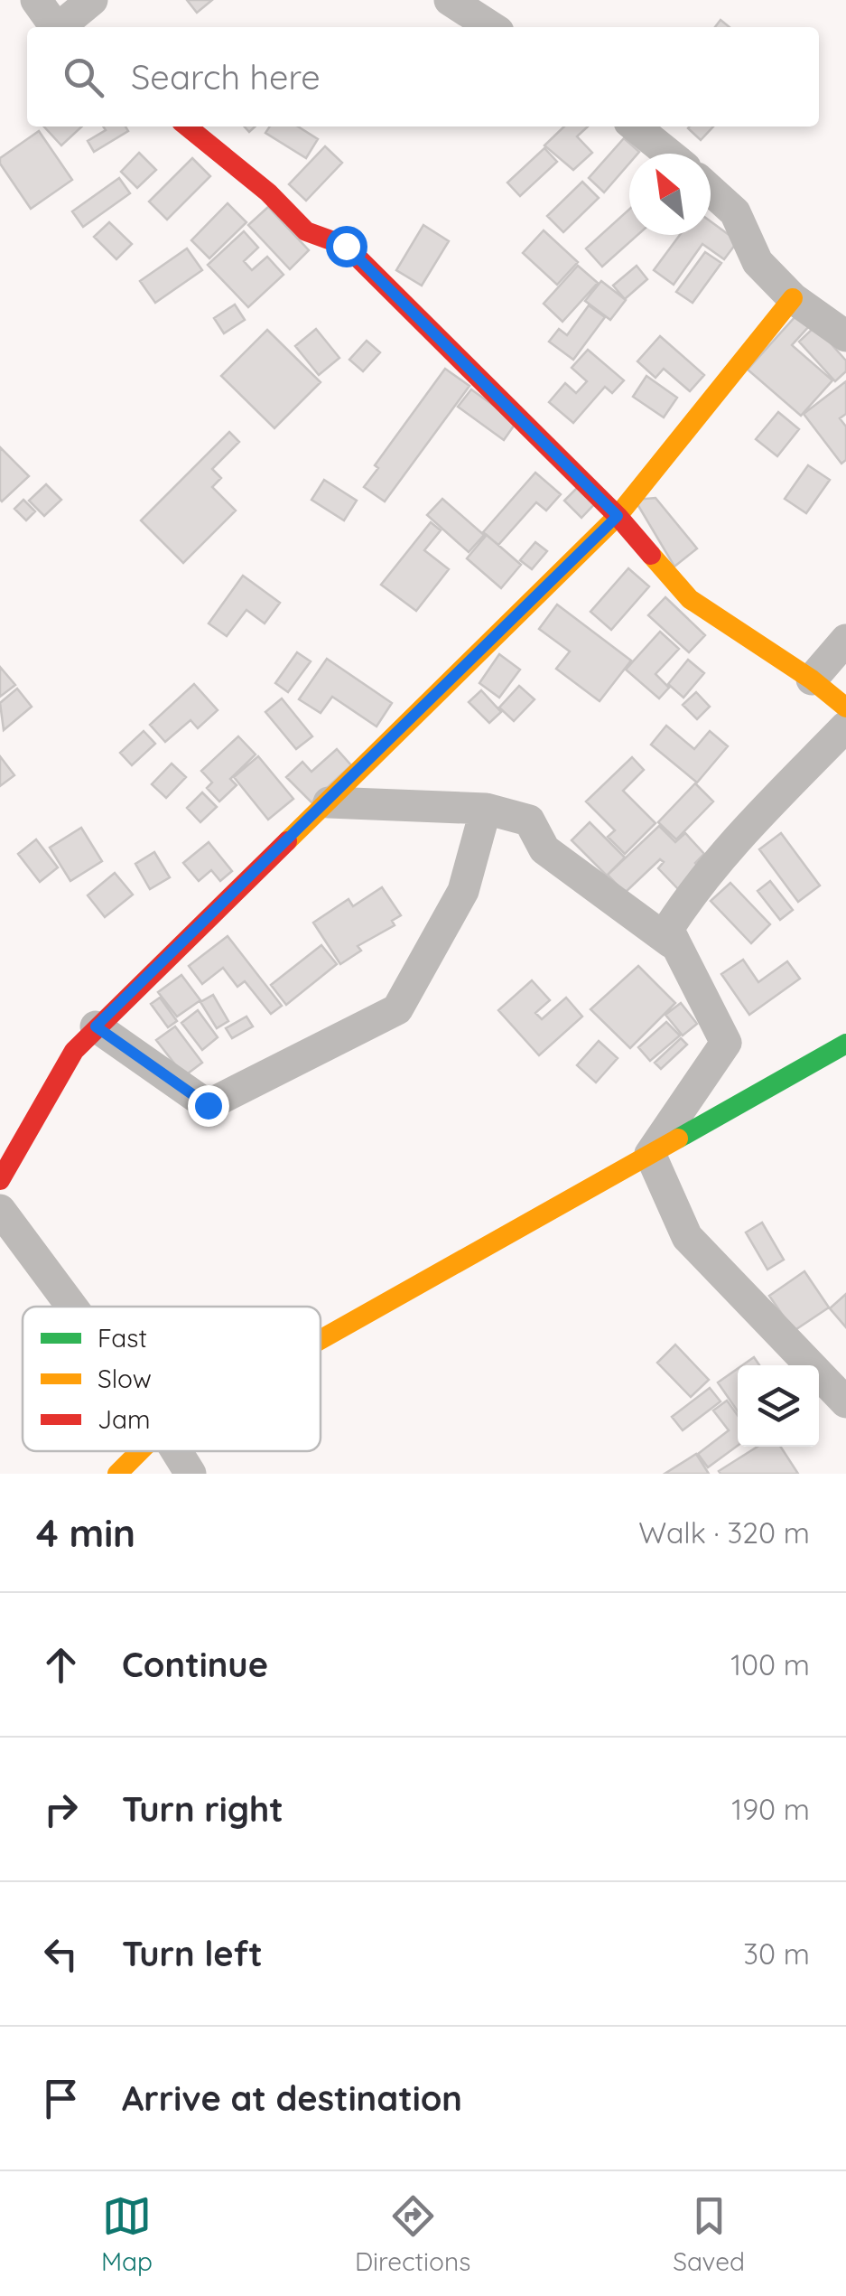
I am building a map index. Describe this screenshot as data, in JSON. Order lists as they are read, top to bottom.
{
  "legend": ["Fast", "Slow", "Jam"],
  "north": "top left",
  "page": {
    "search": "Search here",
    "heading": ["4 min", "Walk · 320 m"],
    "list": [
      ["Continue", "100 m"],
      ["Turn right", "190 m"],
      ["Turn left", "30 m"],
      "Arrive at destination"
    ],
    "nav": ["Map", "Directions", "Saved"]
  }
}
